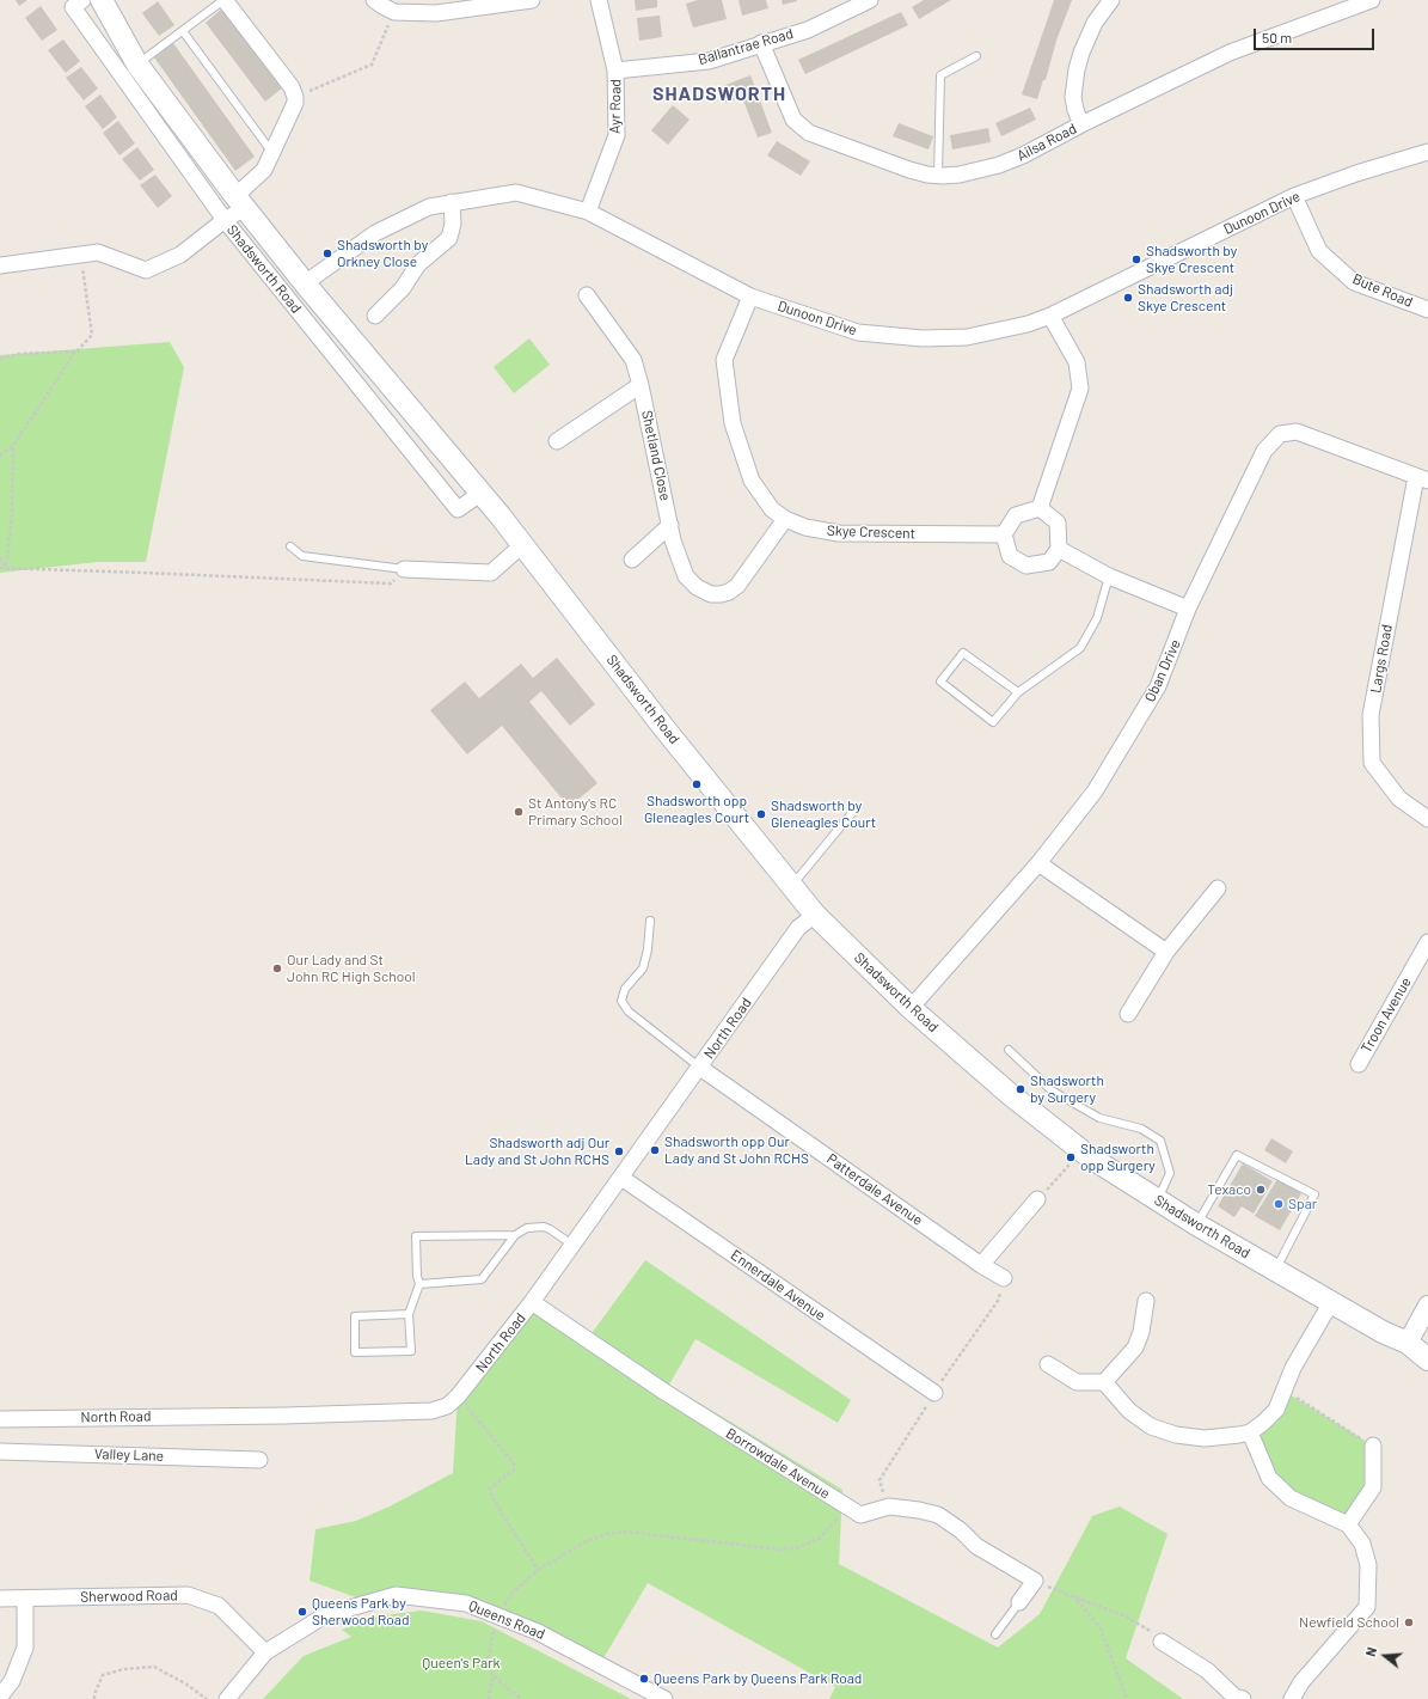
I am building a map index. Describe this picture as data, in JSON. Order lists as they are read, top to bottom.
{
  "streets": {
    "main road": ["Shadsworth Road"],
    "street": [
      "Ballantrae Road",
      "Ayr Road",
      "Ailsa Road",
      "Dunoon Drive",
      "Bute Road",
      "Shetland Close",
      "Skye Crescent",
      "Largs Road",
      "Oban Drive",
      "Troon Avenue",
      "North Road",
      "Patterdale Avenue",
      "Ennerdale Avenue",
      "Valley Lane",
      "Borrowdale Avenue",
      "Sherwood Road",
      "Queens Road"
    ]
  },
  "crossings": [
    ["Ballantrae Road", "Ayr Road"],
    ["Ballantrae Road", "Ailsa Road"],
    ["Ayr Road", "Dunoon Drive"],
    ["Dunoon Drive", "Shadsworth Road"],
    ["Dunoon Drive", "Bute Road"],
    ["Dunoon Drive", "Skye Crescent"],
    ["Shadsworth Road", "Oban Drive"],
    ["Shadsworth Road", "North Road"],
    ["Shetland Close", "Skye Crescent"],
    ["Largs Road", "Oban Drive"],
    ["North Road", "Patterdale Avenue"],
    ["North Road", "Ennerdale Avenue"],
    ["North Road", "Borrowdale Avenue"],
    ["Sherwood Road", "Queens Road"]
  ],
  "districts": ["SHADSWORTH"],
  "parks": ["Queen's Park"],
  "places": [
    "Shadsworth by Orkney Close",
    "Shadsworth by Skye Crescent",
    "Shadsworth adj Skye Crescent",
    "Shadsworth opp Gleneagles Court",
    "St Antony's RC Primary School",
    "Shadsworth by Gleneagles Court",
    "Our Lady and St John RC High School",
    "Shadsworth by Surgery",
    "Shadsworth opp Our Lady and St John RCHS",
    "Shadsworth adj Our Lady and St John RCHS",
    "Shadsworth opp Surgery",
    "Texaco",
    "Spar",
    "Queens Park by Sherwood Road",
    "Newfield School",
    "Queens Park by Queens Park Road"
  ],
  "scale_bar": "50 m",
  "north": "left"
}
